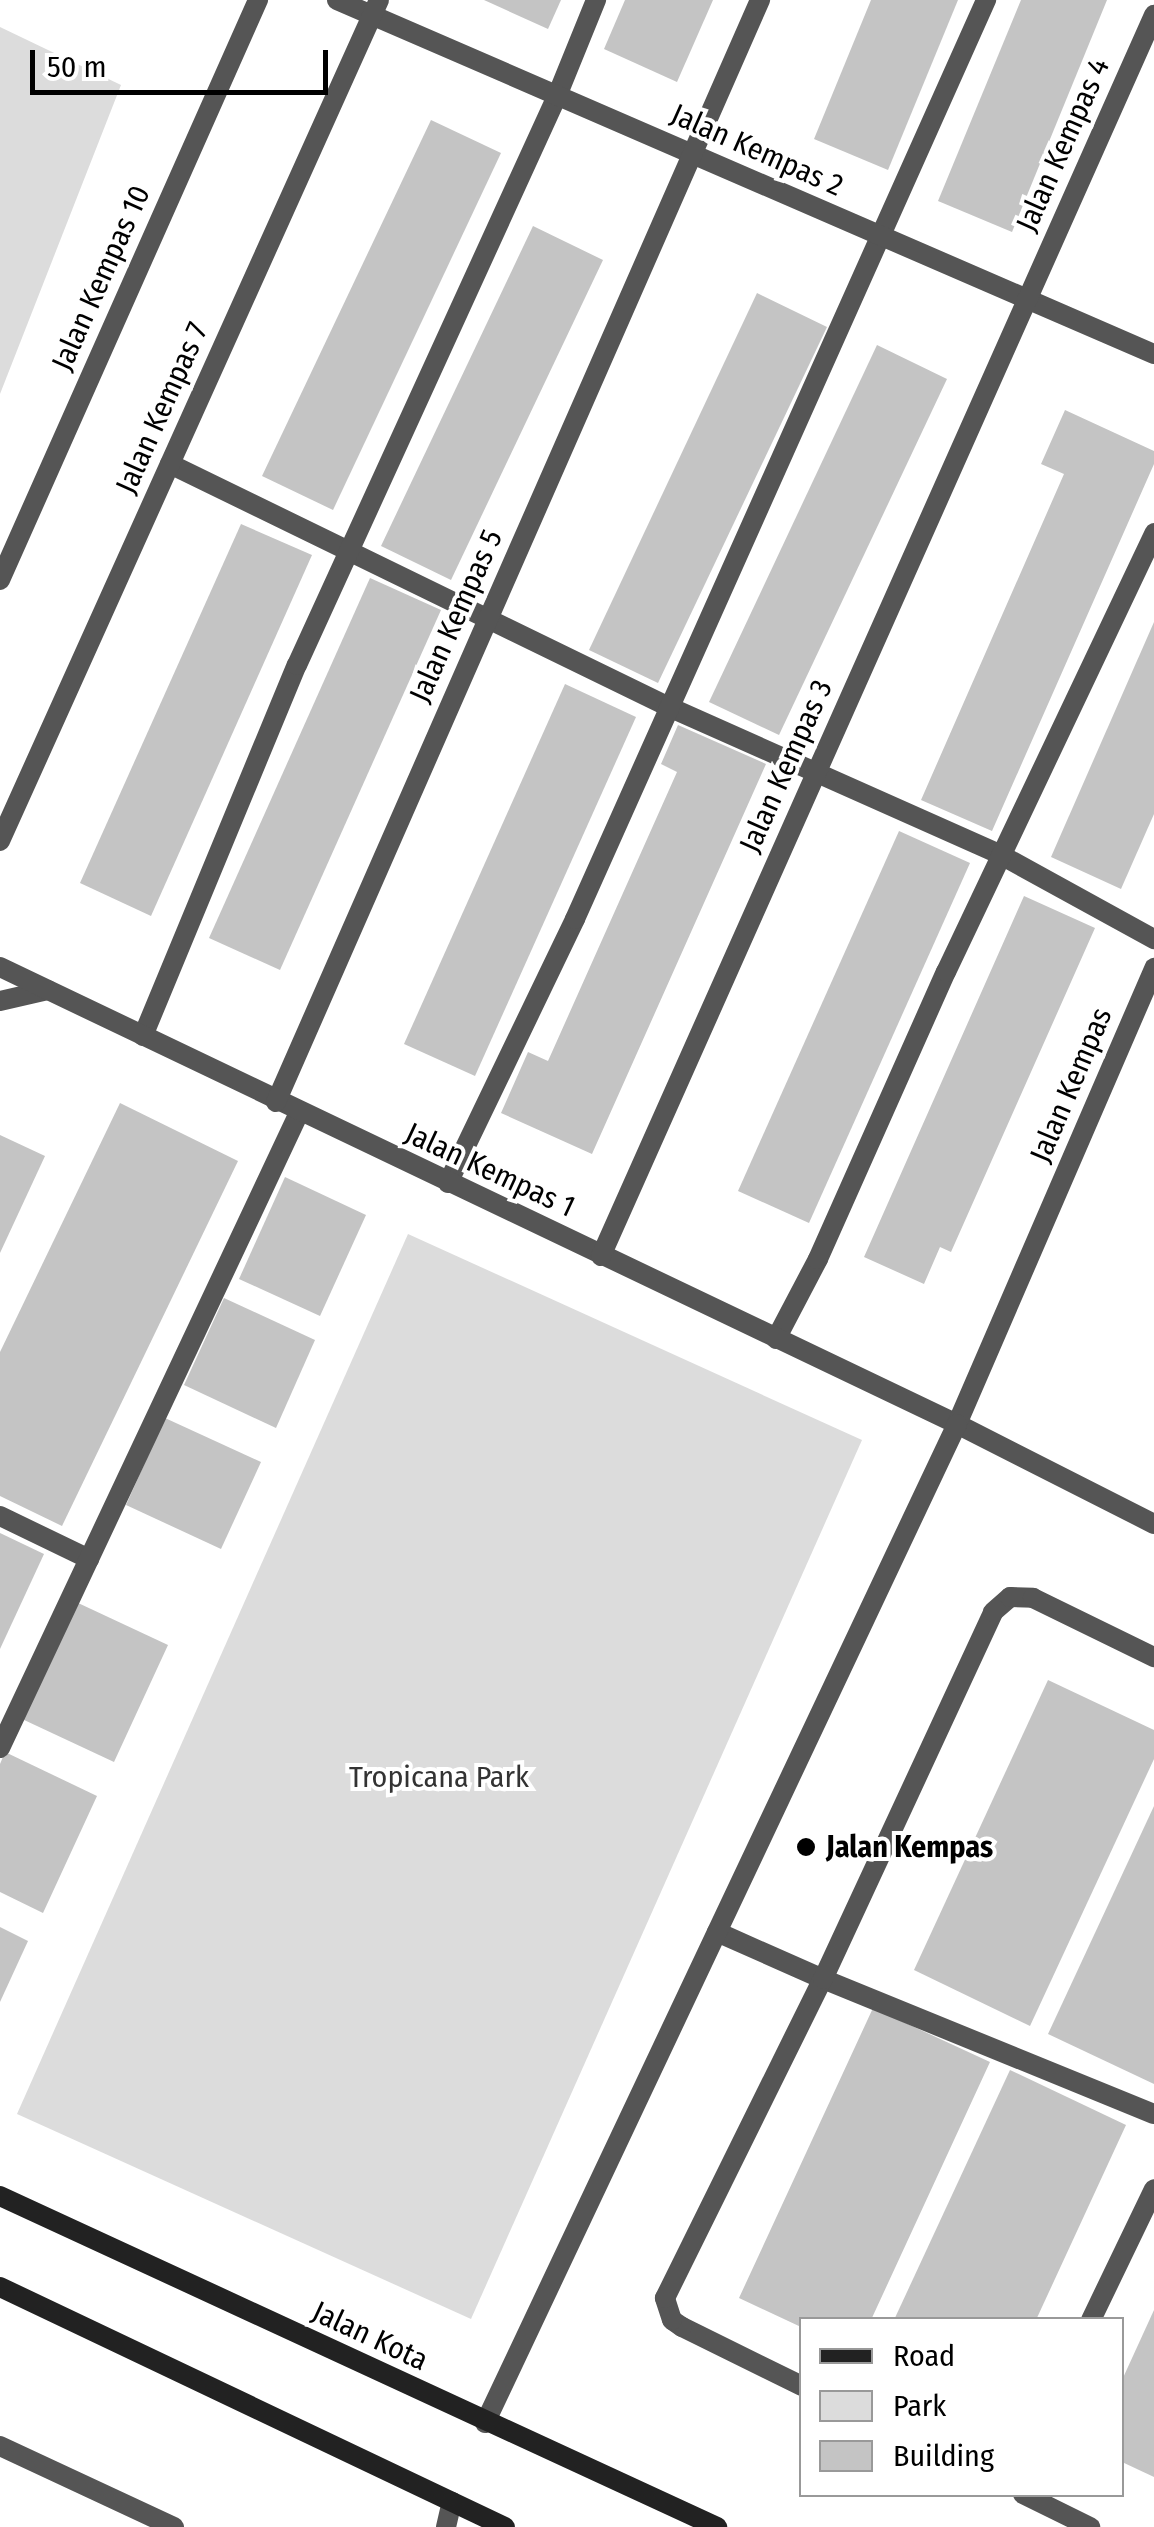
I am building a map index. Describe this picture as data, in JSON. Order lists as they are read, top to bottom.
{
  "streets": {
    "main road": ["Jalan Kota"],
    "street": [
      "Jalan Kempas 4",
      "Jalan Kempas 2",
      "Jalan Kempas 10",
      "Jalan Kempas 7",
      "Jalan Kempas 5",
      "Jalan Kempas 3",
      "Jalan Kempas",
      "Jalan Kempas 1"
    ]
  },
  "crossings": [
    ["Jalan Kempas 4", "Jalan Kempas 2"],
    ["Jalan Kempas 4", "Jalan Kempas 3"],
    ["Jalan Kempas 2", "Jalan Kempas 7"],
    ["Jalan Kempas 2", "Jalan Kempas 5"],
    ["Jalan Kempas 2", "Jalan Kempas 3"],
    ["Jalan Kempas 5", "Jalan Kempas 1"],
    ["Jalan Kempas 3", "Jalan Kempas 1"],
    ["Jalan Kempas", "Jalan Kempas 1"],
    ["Jalan Kempas", "Jalan Kota"]
  ],
  "parks": ["Tropicana Park"],
  "places": ["Jalan Kempas"],
  "legend": ["Road", "Park", "Building"],
  "scale_bar": "50 m"
}
